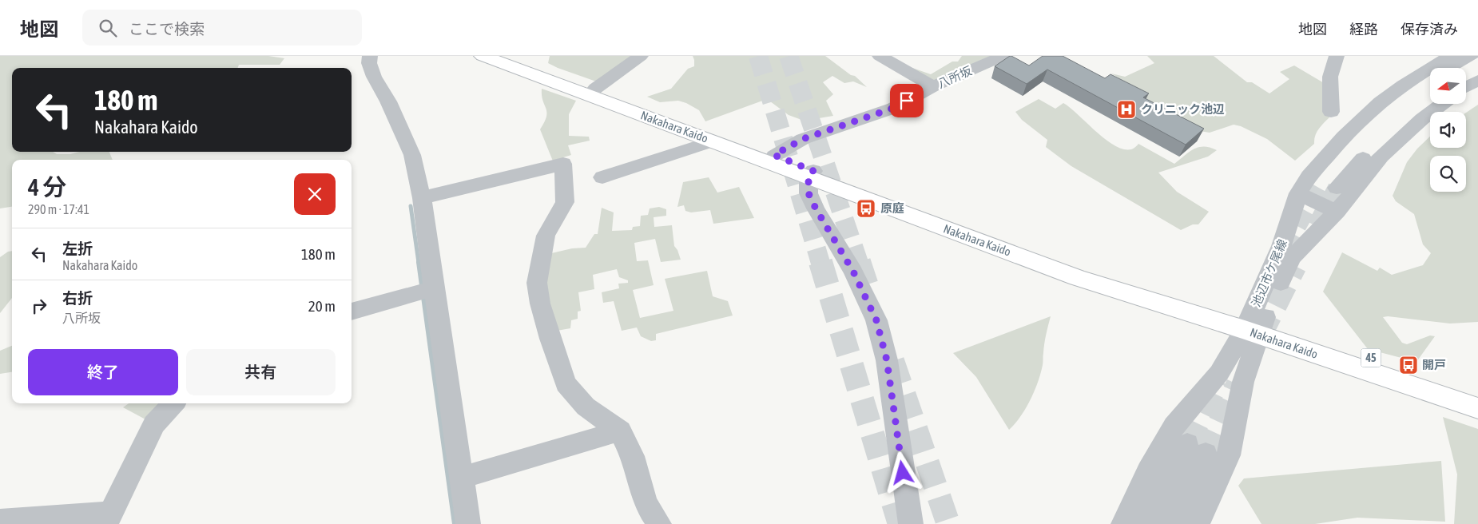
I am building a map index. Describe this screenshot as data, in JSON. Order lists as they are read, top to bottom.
{
  "streets": {
    "main road": ["Nakahara Kaido", "45"],
    "street": ["八所坂", "池辺市ケ尾線"]
  },
  "crossings": [
    ["八所坂", "Nakahara Kaido"],
    ["Nakahara Kaido", "池辺市ケ尾線"]
  ],
  "places": {
    "hospital": ["クリニック池辺"],
    "bus stop": ["原庭", "開戸"]
  },
  "north": "left",
  "page": {
    "header": "地図",
    "search": "ここで検索",
    "nav": ["地図", "経路", "保存済み"],
    "turn": ["180 m", "Nakahara Kaido"],
    "heading": ["4 分", "290 m · 17:41"],
    "list": [
      {
        "name": "左折",
        "note": "Nakahara Kaido",
        "value": "180 m"
      },
      {
        "name": "右折",
        "note": "八所坂",
        "value": "20 m"
      }
    ],
    "buttons": ["終了", "共有"]
  }
}
